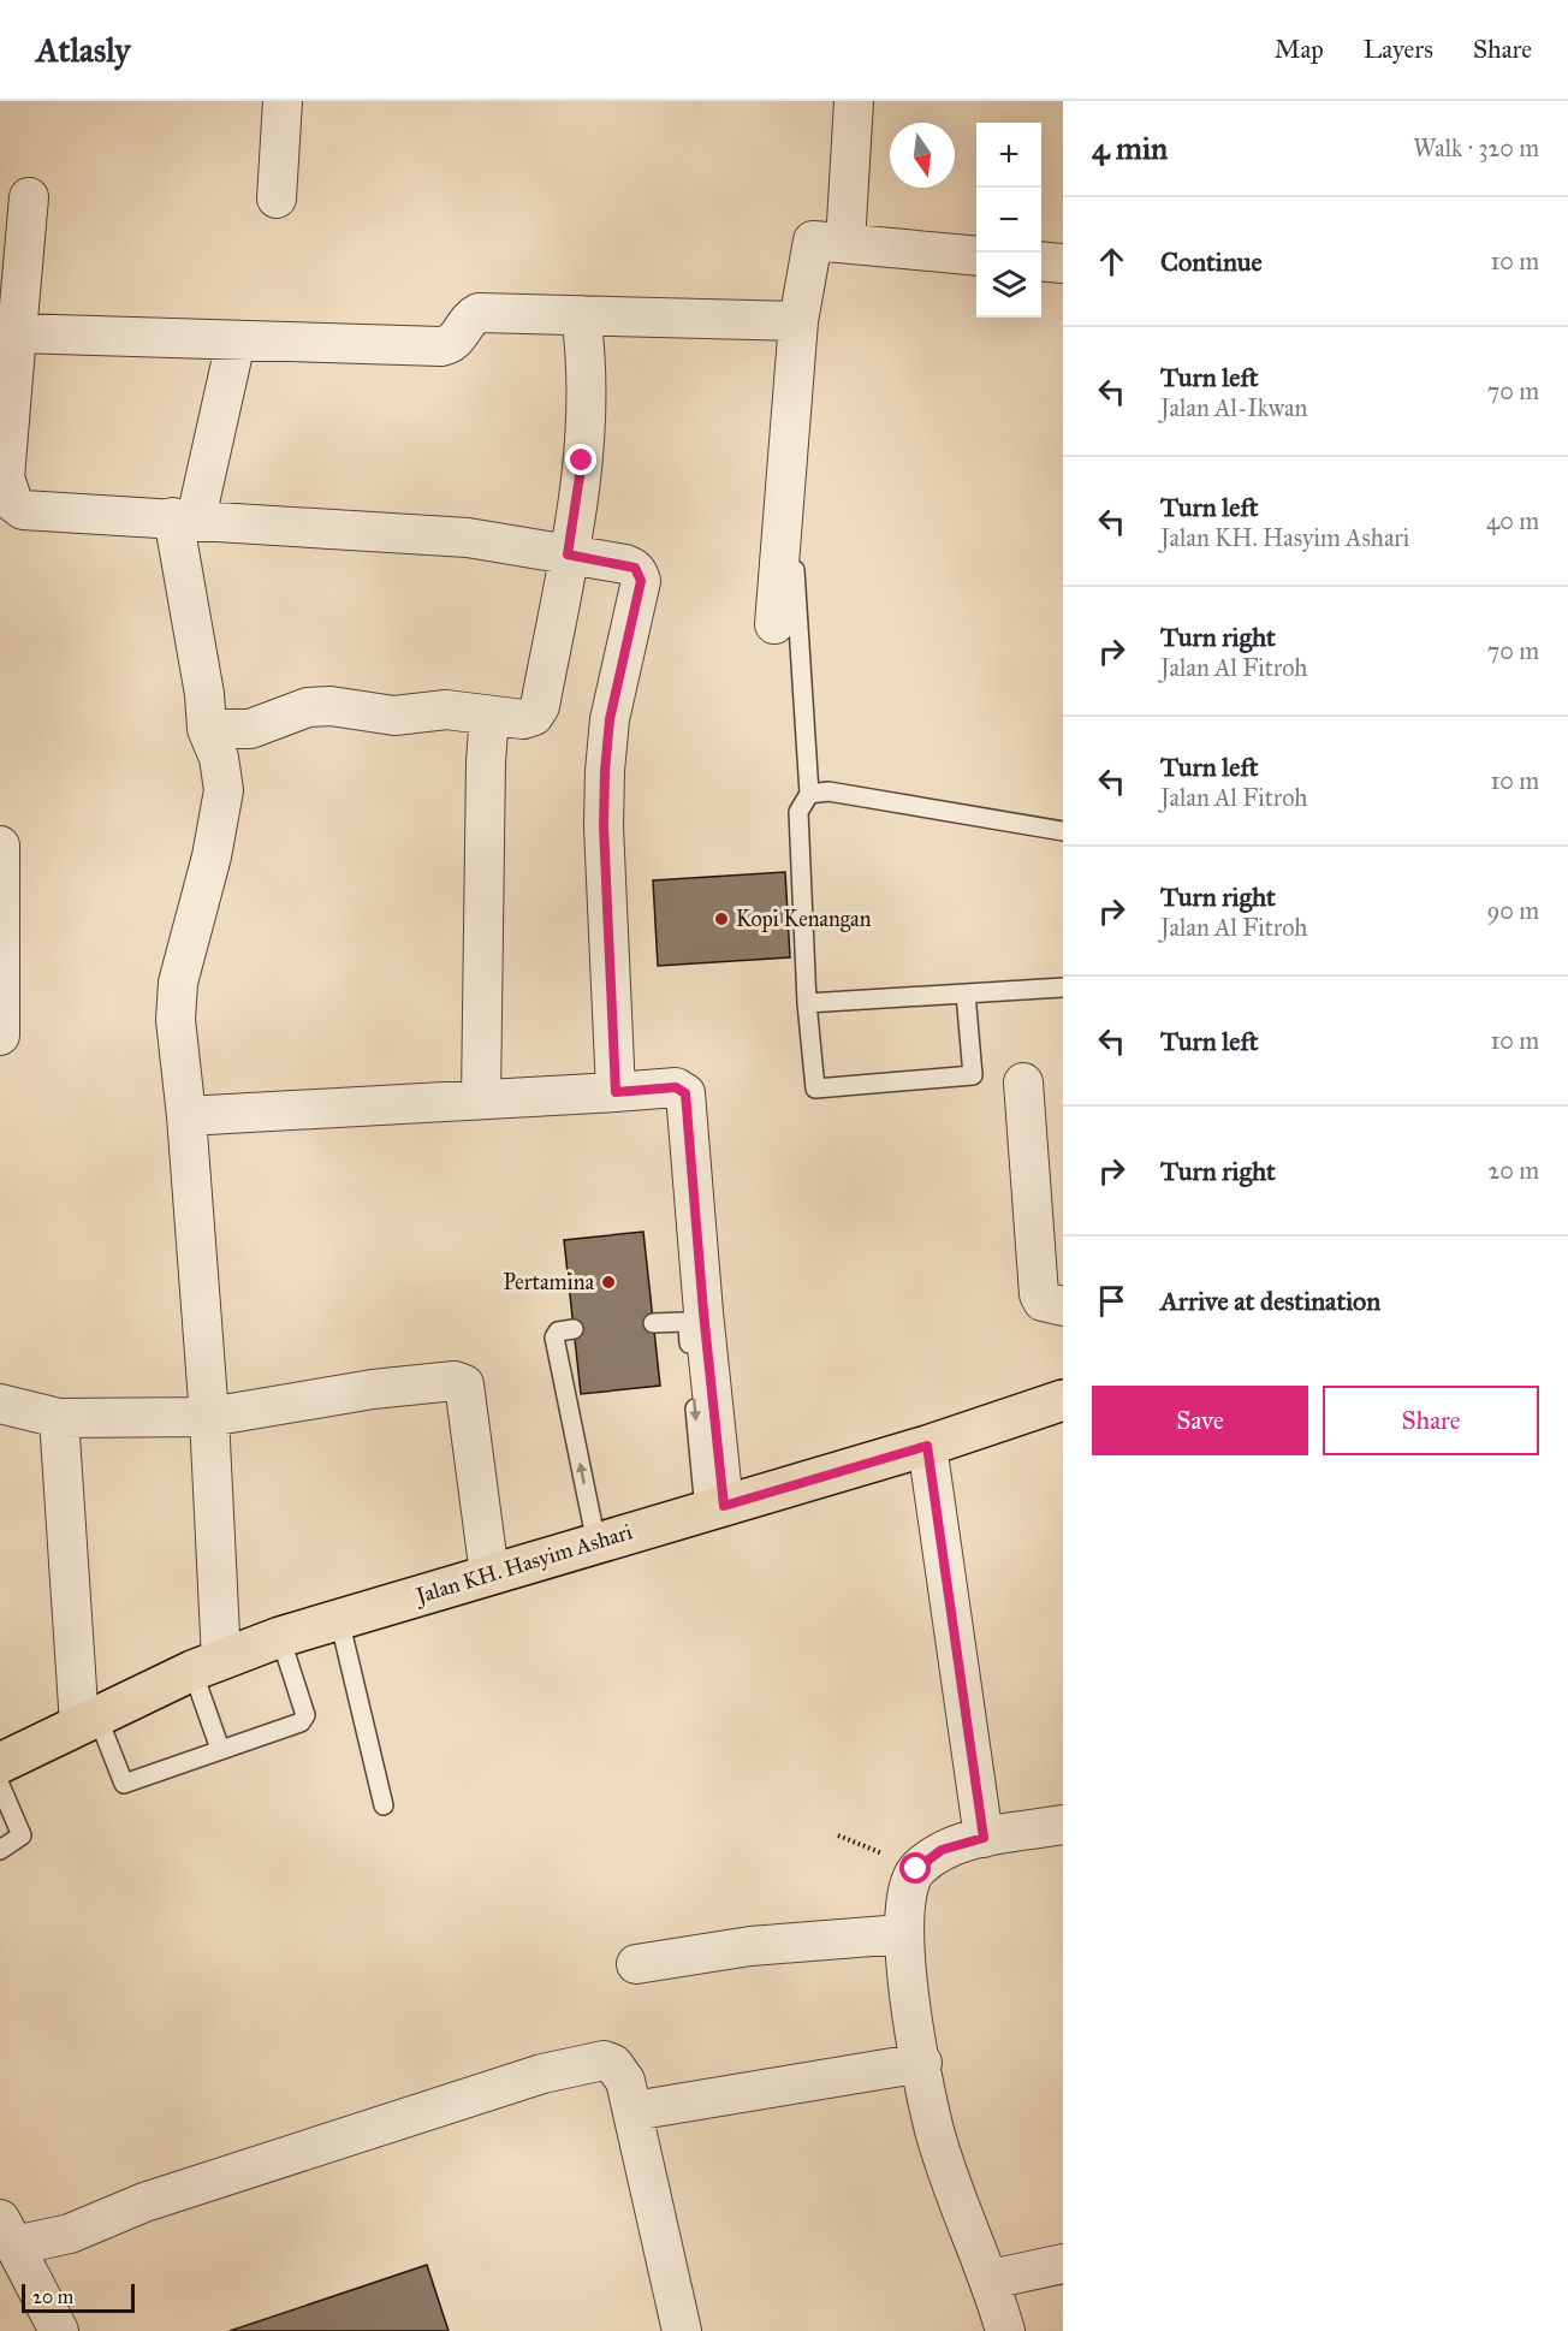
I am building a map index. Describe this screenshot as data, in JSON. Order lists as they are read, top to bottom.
{
  "streets": {
    "main road": ["Jalan KH. Hasyim Ashari"]
  },
  "places": ["Kopi Kenangan", "Pertamina"],
  "scale_bar": "20 m",
  "north": "bottom",
  "page": {
    "header": "Atlasly",
    "nav": ["Map", "Layers", "Share"],
    "heading": ["4 min", "Walk · 320 m"],
    "map_buttons": ["+", "−"],
    "list": [
      ["Continue", "10 m"],
      ["Turn left", "Jalan Al-Ikwan", "70 m"],
      ["Turn left", "Jalan KH. Hasyim Ashari", "40 m"],
      ["Turn right", "Jalan Al Fitroh", "70 m"],
      ["Turn left", "Jalan Al Fitroh", "10 m"],
      ["Turn right", "Jalan Al Fitroh", "90 m"],
      ["Turn left", "10 m"],
      ["Turn right", "20 m"],
      "Arrive at destination"
    ],
    "buttons": ["Save", "Share"],
    "scale": "20 m"
  }
}
